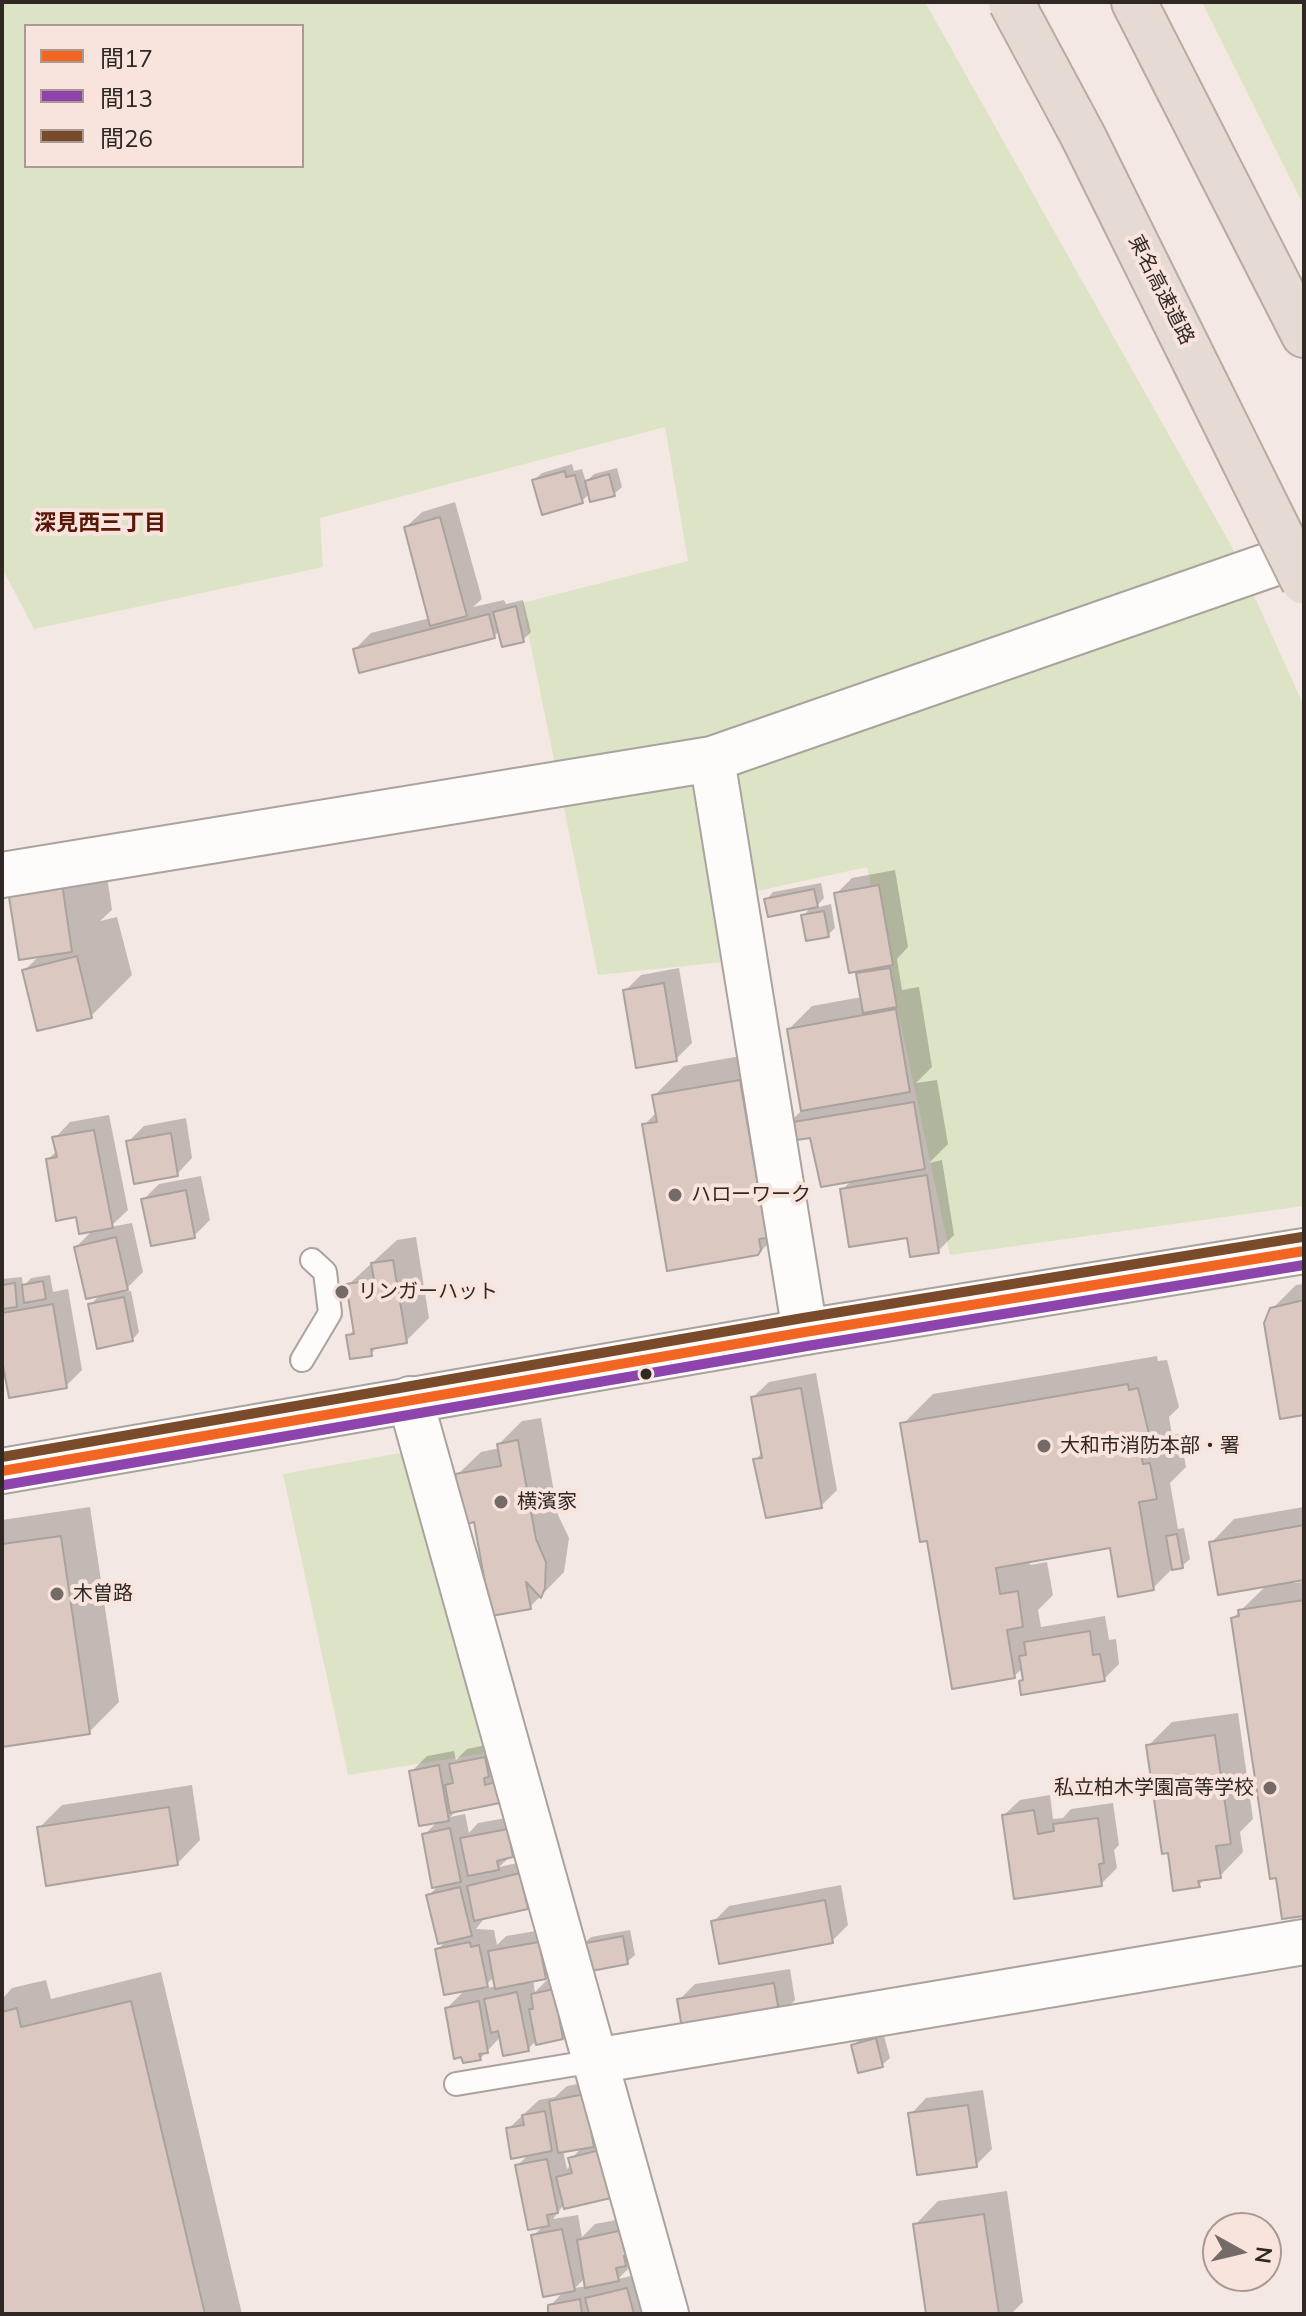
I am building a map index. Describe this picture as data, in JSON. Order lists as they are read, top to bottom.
{
  "streets": {
    "highway": ["東名高速道路"]
  },
  "districts": ["深見西三丁目"],
  "places": [
    "ハローワーク",
    "リンガーハット",
    "大和市消防本部・署",
    "横濱家",
    "木曽路",
    "私立柏木学園高等学校"
  ],
  "lines": ["transit line 間26", "transit line 間17", "transit line 間13"],
  "legend": ["間17", "間13", "間26"],
  "north": "right"
}
